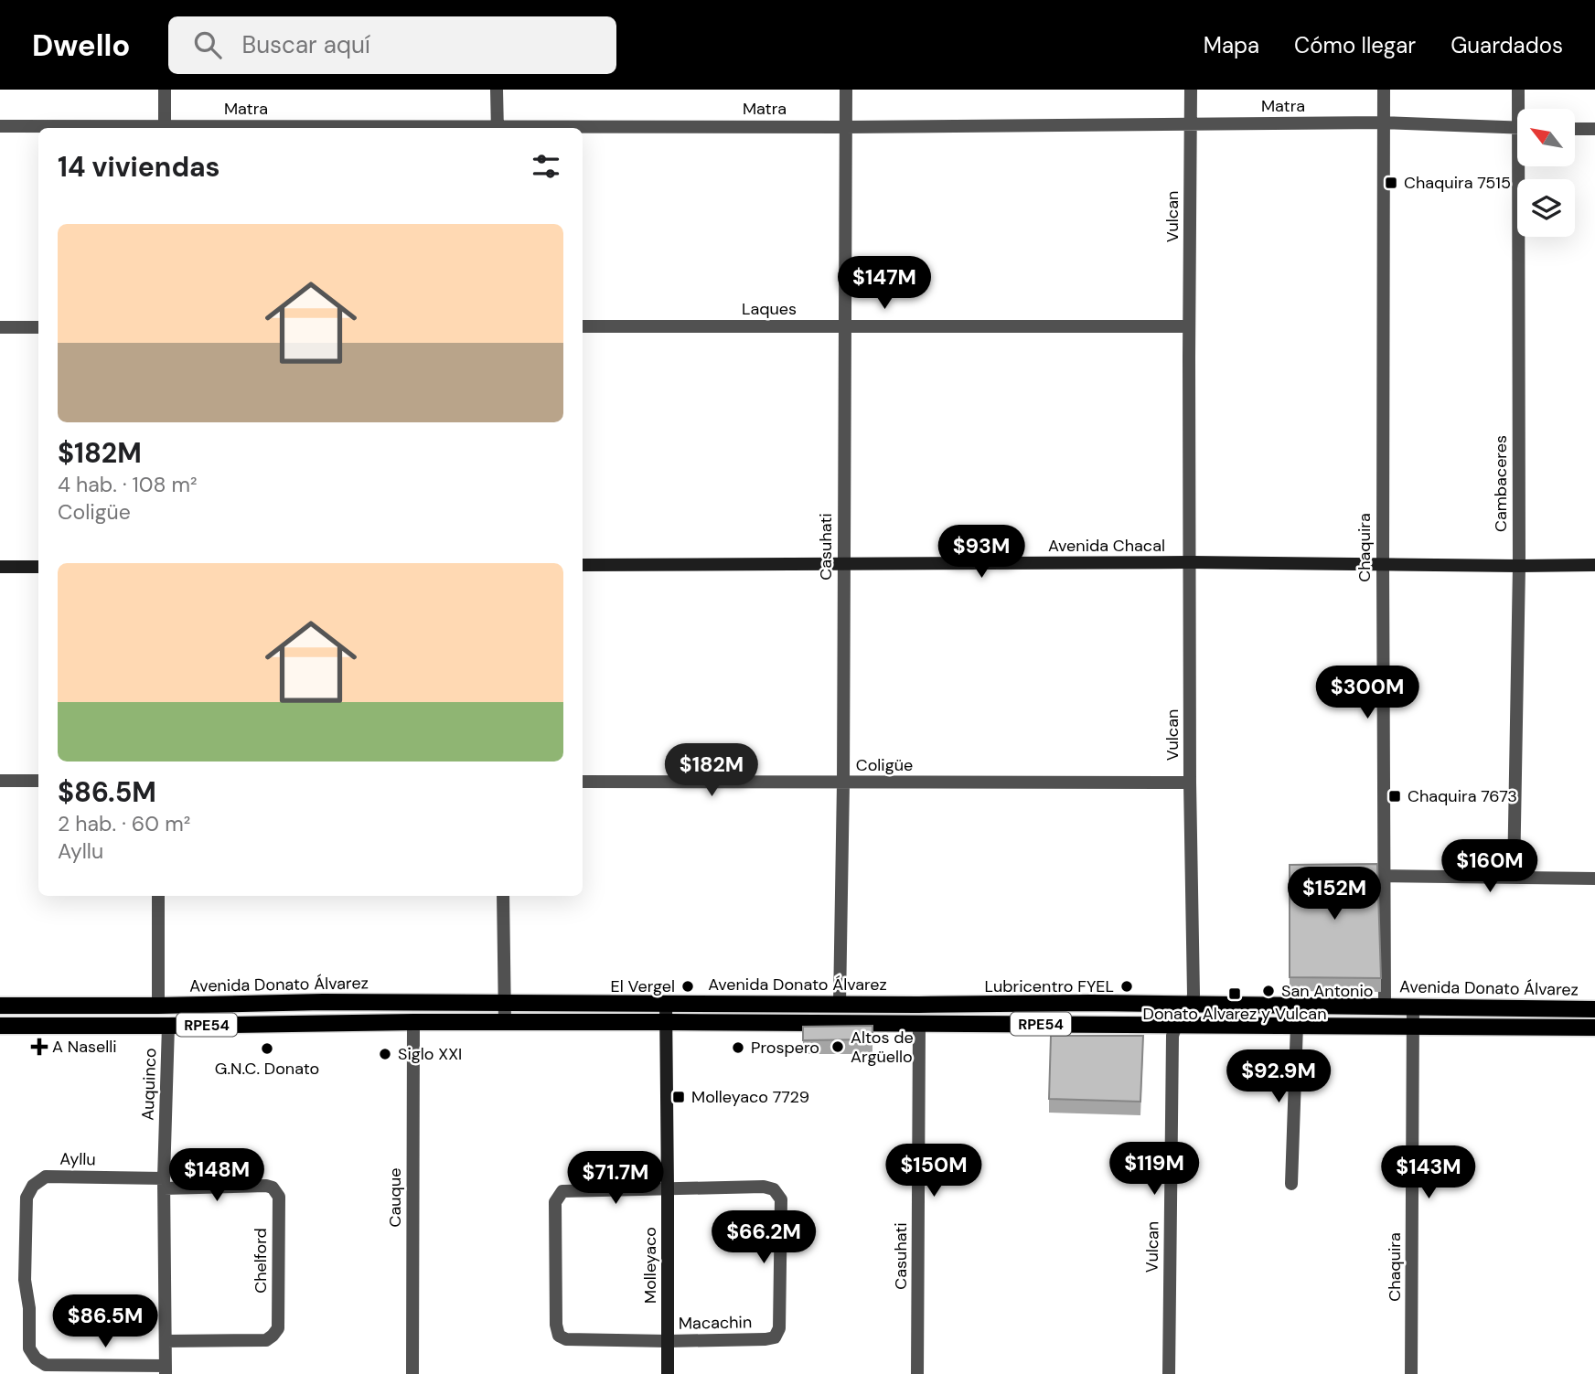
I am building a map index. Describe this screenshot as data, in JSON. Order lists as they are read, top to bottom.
{
  "streets": {
    "main road": [
      "Avenida Chacal",
      "Avenida Donato Álvarez",
      "RPE54",
      "Molleyaco"
    ],
    "street": [
      "Matra",
      "Vulcan",
      "Laques",
      "Cambaceres",
      "Casuhati",
      "Chaquira",
      "Coligüe",
      "Auquinco",
      "Ayllu",
      "Cauque",
      "Chelford",
      "Macachin"
    ]
  },
  "crossings": [
    ["Matra", "Vulcan"],
    ["Matra", "Casuhati"],
    ["Matra", "Chaquira"],
    ["Vulcan", "Laques"],
    ["Vulcan", "Avenida Chacal"],
    ["Vulcan", "Coligüe"],
    ["Vulcan", "Avenida Donato Álvarez"],
    ["Vulcan", "RPE54"],
    ["Laques", "Casuhati"],
    ["Cambaceres", "Avenida Chacal"],
    ["Avenida Chacal", "Casuhati"],
    ["Avenida Chacal", "Chaquira"],
    ["Casuhati", "Coligüe"],
    ["Casuhati", "Avenida Donato Álvarez"],
    ["Casuhati", "RPE54"],
    ["Chaquira", "Avenida Donato Álvarez"],
    ["Chaquira", "RPE54"],
    ["Avenida Donato Álvarez", "Molleyaco"],
    ["RPE54", "Auquinco"],
    ["RPE54", "Cauque"],
    ["RPE54", "Molleyaco"],
    ["Auquinco", "Ayllu"],
    ["Auquinco", "Chelford"],
    ["Ayllu", "Chelford"],
    ["Molleyaco", "Macachin"]
  ],
  "places": {
    "transit": [
      "Chaquira 7515",
      "Chaquira 7673",
      "Donato Alvarez y Vulcan",
      "Molleyaco 7729"
    ],
    "other": [
      "El Vergel",
      "Lubricentro FYEL",
      "San Antonio",
      "Altos de Argüello",
      "Prospero",
      "G.N.C. Donato",
      "Siglo XXI"
    ],
    "health": ["A Naselli"]
  },
  "north": "top left",
  "page": {
    "header": "Dwello",
    "search": "Buscar aquí",
    "nav": ["Mapa", "Cómo llegar", "Guardados"],
    "heading": "14 viviendas",
    "list": [
      {
        "name": "$182M",
        "note": "4 hab. · 108 m² · Coligüe"
      },
      {
        "name": "$86.5M",
        "note": "2 hab. · 60 m² · Ayllu"
      }
    ],
    "price": [
      "$147M",
      "$93M",
      "$300M",
      "$182M",
      "$160M",
      "$152M",
      "$92.9M",
      "$119M",
      "$150M",
      "$143M",
      "$148M",
      "$71.7M",
      "$66.2M",
      "$86.5M"
    ]
  }
}
